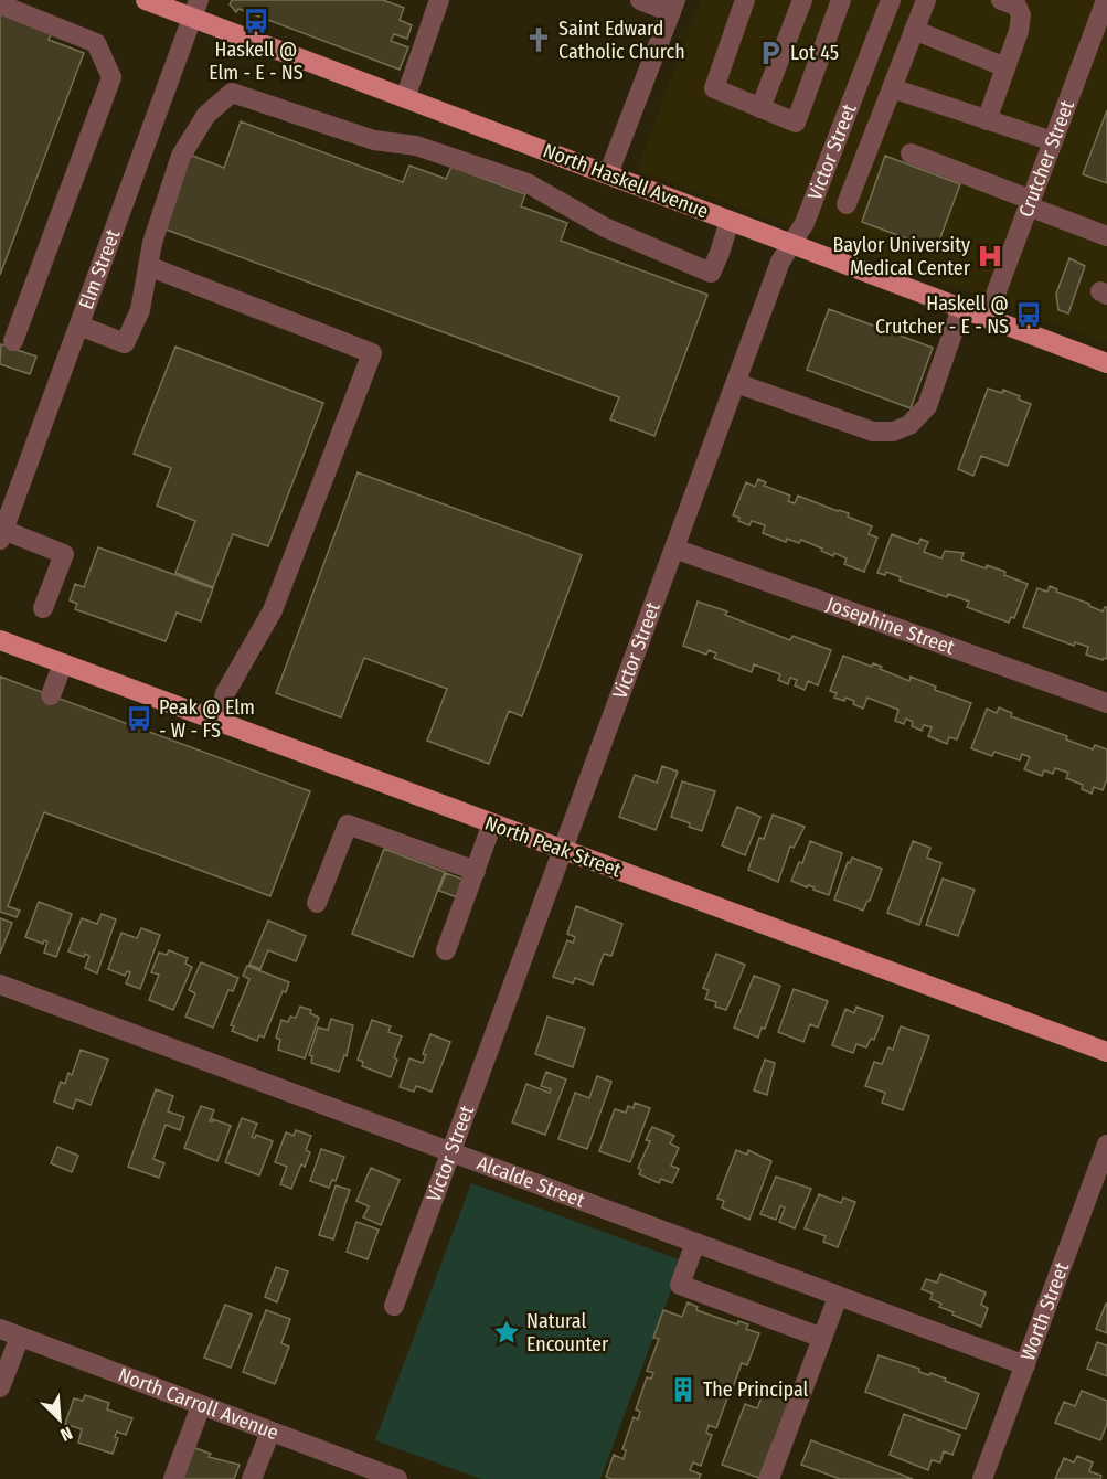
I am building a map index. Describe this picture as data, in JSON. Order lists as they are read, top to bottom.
{
  "streets": {
    "main road": ["North Haskell Avenue", "North Peak Street"],
    "street": [
      "Victor Street",
      "Crutcher Street",
      "Elm Street",
      "Josephine Street",
      "Alcalde Street",
      "Worth Street",
      "North Carroll Avenue"
    ]
  },
  "crossings": [
    ["Victor Street", "North Haskell Avenue"],
    ["Victor Street", "Josephine Street"],
    ["Victor Street", "North Peak Street"],
    ["Victor Street", "Alcalde Street"],
    ["Crutcher Street", "North Haskell Avenue"],
    ["North Haskell Avenue", "Elm Street"],
    ["Alcalde Street", "Worth Street"]
  ],
  "places": {
    "bus stop": ["Haskell @ Elm - E - NS", "Haskell @ Crutcher - E - NS", "Peak @ Elm - W - FS"],
    "church": ["Saint Edward Catholic Church"],
    "parking": ["Lot 45"],
    "hospital": ["Baylor University Medical Center"],
    "place": ["Natural Encounter"],
    "building": ["The Principal"]
  },
  "north": "bottom right"
}
